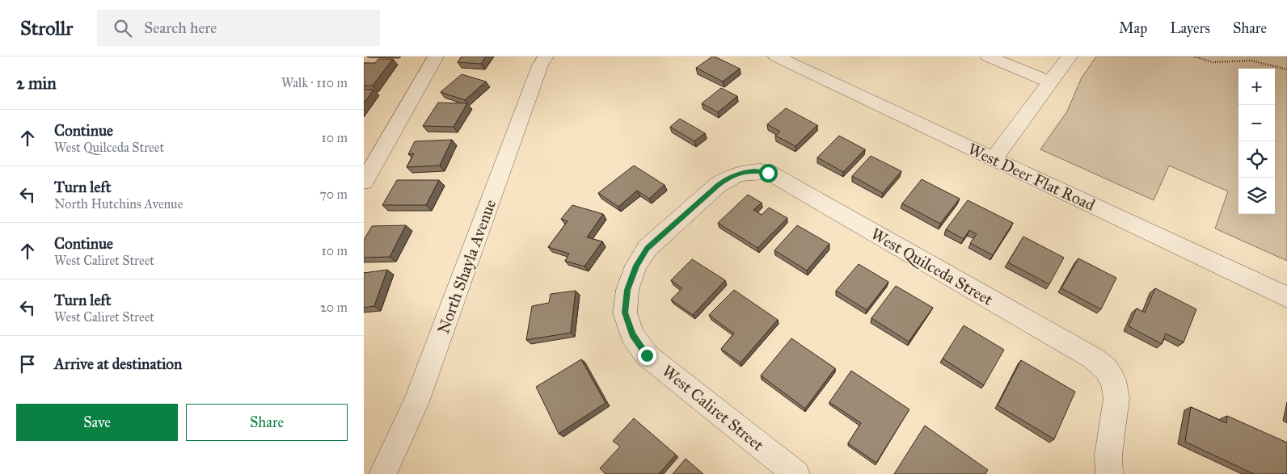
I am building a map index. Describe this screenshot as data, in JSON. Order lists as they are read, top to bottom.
{
  "streets": {
    "street": [
      "West Deer Flat Road",
      "North Shayla Avenue",
      "West Quilceda Street",
      "West Caliret Street"
    ]
  },
  "crossings": [
    ["West Quilceda Street", "West Caliret Street"]
  ],
  "page": {
    "header": "Strollr",
    "search": "Search here",
    "nav": ["Map", "Layers", "Share"],
    "heading": ["2 min", "Walk · 110 m"],
    "map_buttons": ["+", "−"],
    "list": [
      ["Continue", "West Quilceda Street", "10 m"],
      ["Turn left", "North Hutchins Avenue", "70 m"],
      ["Continue", "West Caliret Street", "10 m"],
      ["Turn left", "West Caliret Street", "20 m"],
      "Arrive at destination"
    ],
    "buttons": ["Save", "Share"]
  }
}
